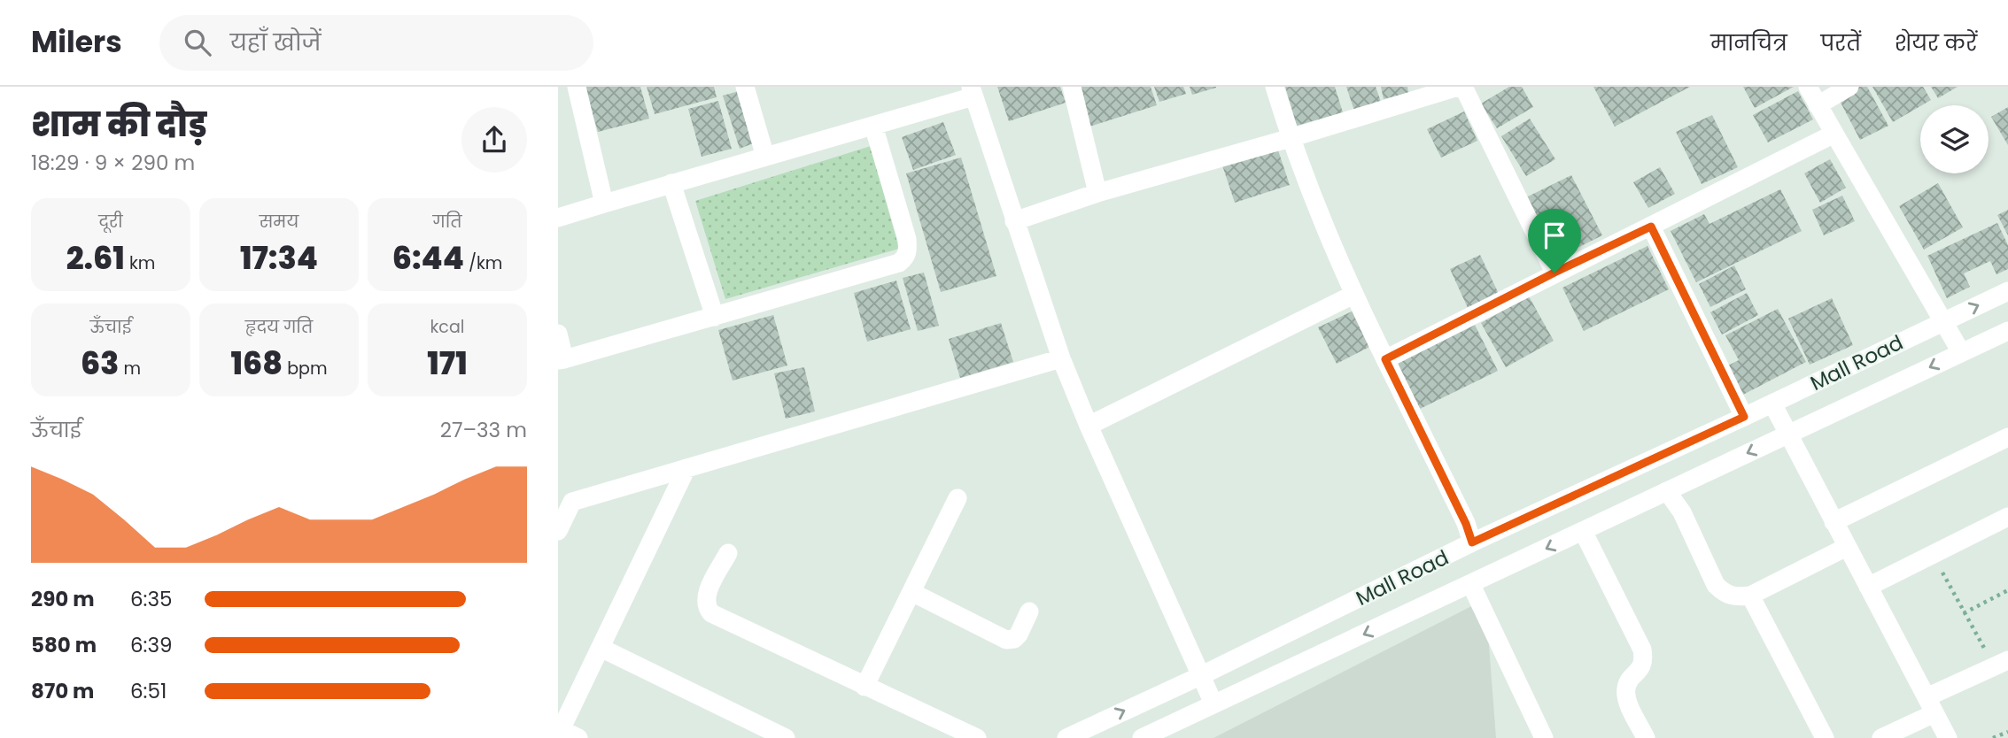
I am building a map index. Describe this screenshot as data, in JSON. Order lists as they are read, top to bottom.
{
  "streets": {
    "street": ["Mall Road"]
  },
  "page": {
    "header": "Milers",
    "search": "यहाँ खोजें",
    "nav": ["मानचित्र", "परतें", "शेयर करें"],
    "heading": ["शाम की दौड़", "18:29 · 9 × 290 m"],
    "stats": [
      ["दूरी", "2.61 km"],
      ["समय", "17:34"],
      ["गति", "6:44 /km"],
      ["ऊँचाई", "63 m"],
      ["हृदय गति", "168 bpm"],
      ["kcal", "171"]
    ],
    "chart": ["ऊँचाई", "27–33 m"],
    "list": [
      {
        "name": "290 m",
        "note": "6:35"
      },
      {
        "name": "580 m",
        "note": "6:39"
      },
      {
        "name": "870 m",
        "note": "6:51"
      }
    ]
  }
}
